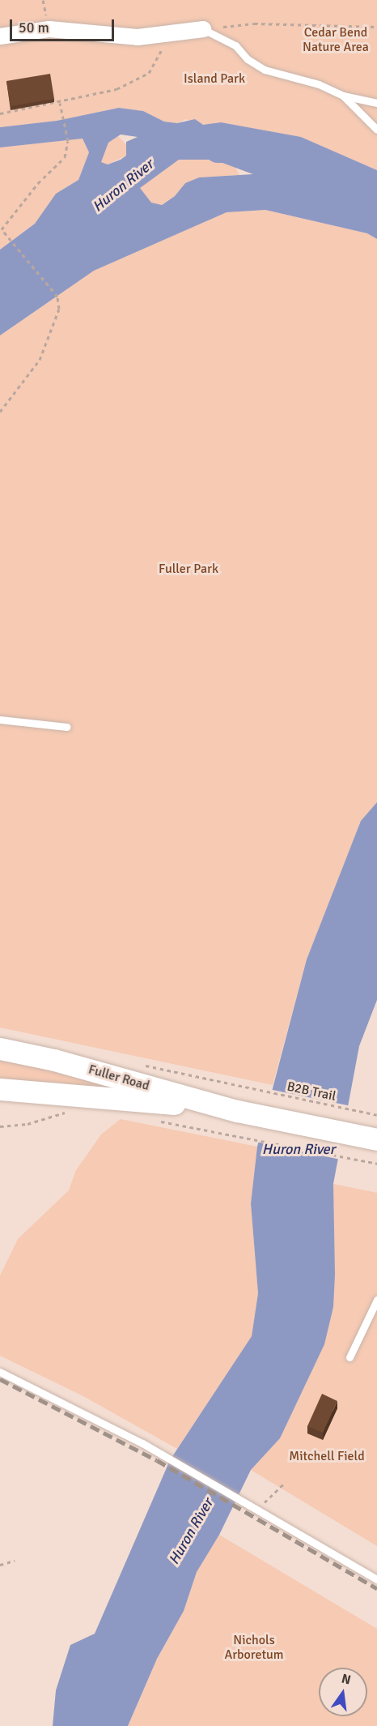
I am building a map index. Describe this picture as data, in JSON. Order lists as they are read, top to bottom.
{
  "streets": {
    "main road": ["Fuller Road"],
    "path": ["B2B Trail"]
  },
  "water": ["Huron River"],
  "parks": [
    "Cedar Bend Nature Area",
    "Island Park",
    "Fuller Park",
    "Mitchell Field",
    "Nichols Arboretum"
  ],
  "scale_bar": "50 m",
  "north": "top"
}
